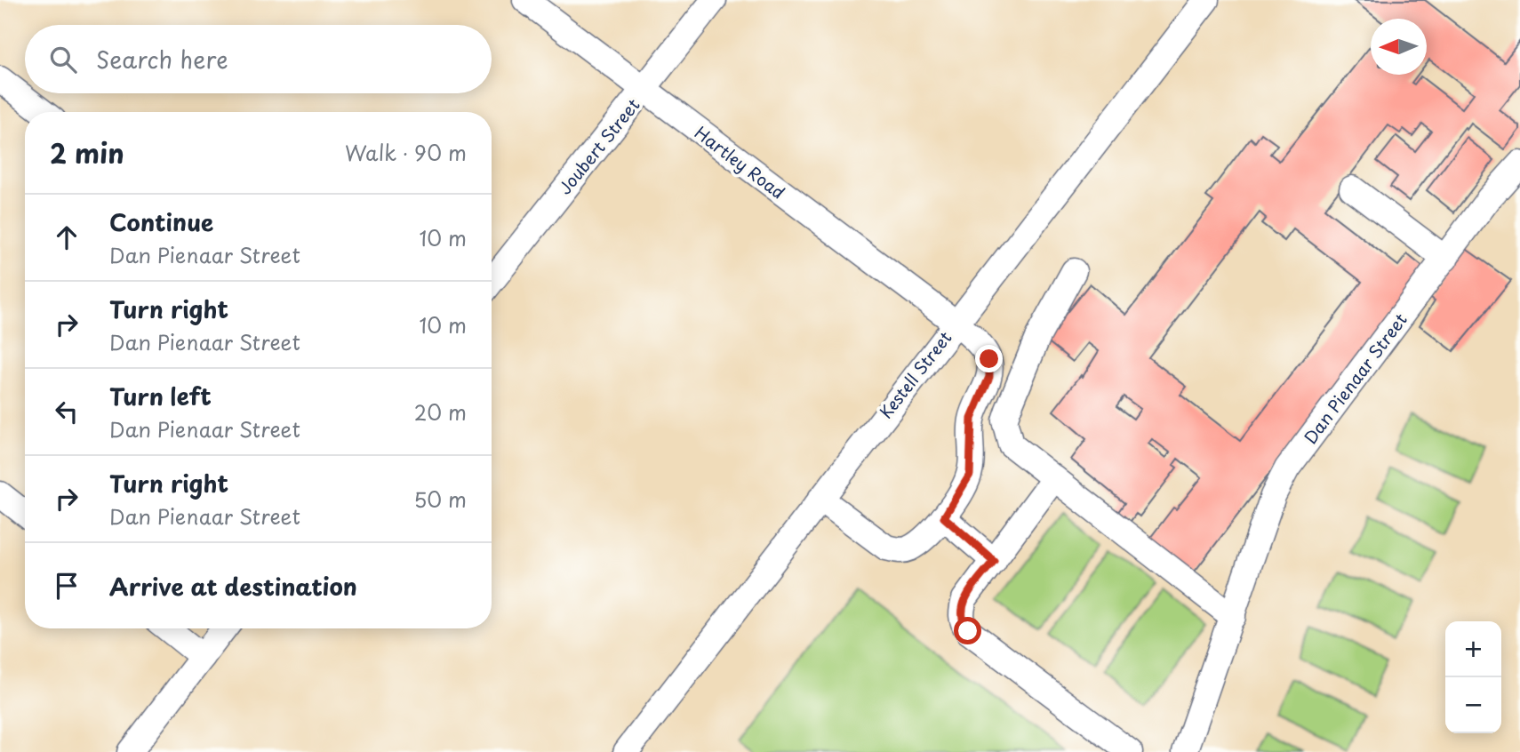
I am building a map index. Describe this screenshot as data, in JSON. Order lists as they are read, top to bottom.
{
  "streets": {
    "street": [
      "Joubert Street",
      "Hartley Road",
      "Kestell Street",
      "Dan Pienaar Street"
    ]
  },
  "crossings": [
    ["Joubert Street", "Hartley Road"],
    ["Hartley Road", "Kestell Street"]
  ],
  "north": "left",
  "page": {
    "search": "Search here",
    "heading": ["2 min", "Walk · 90 m"],
    "list": [
      ["Continue", "Dan Pienaar Street", "10 m"],
      ["Turn right", "Dan Pienaar Street", "10 m"],
      ["Turn left", "Dan Pienaar Street", "20 m"],
      ["Turn right", "Dan Pienaar Street", "50 m"],
      "Arrive at destination"
    ],
    "map_buttons": ["+", "−"]
  }
}
